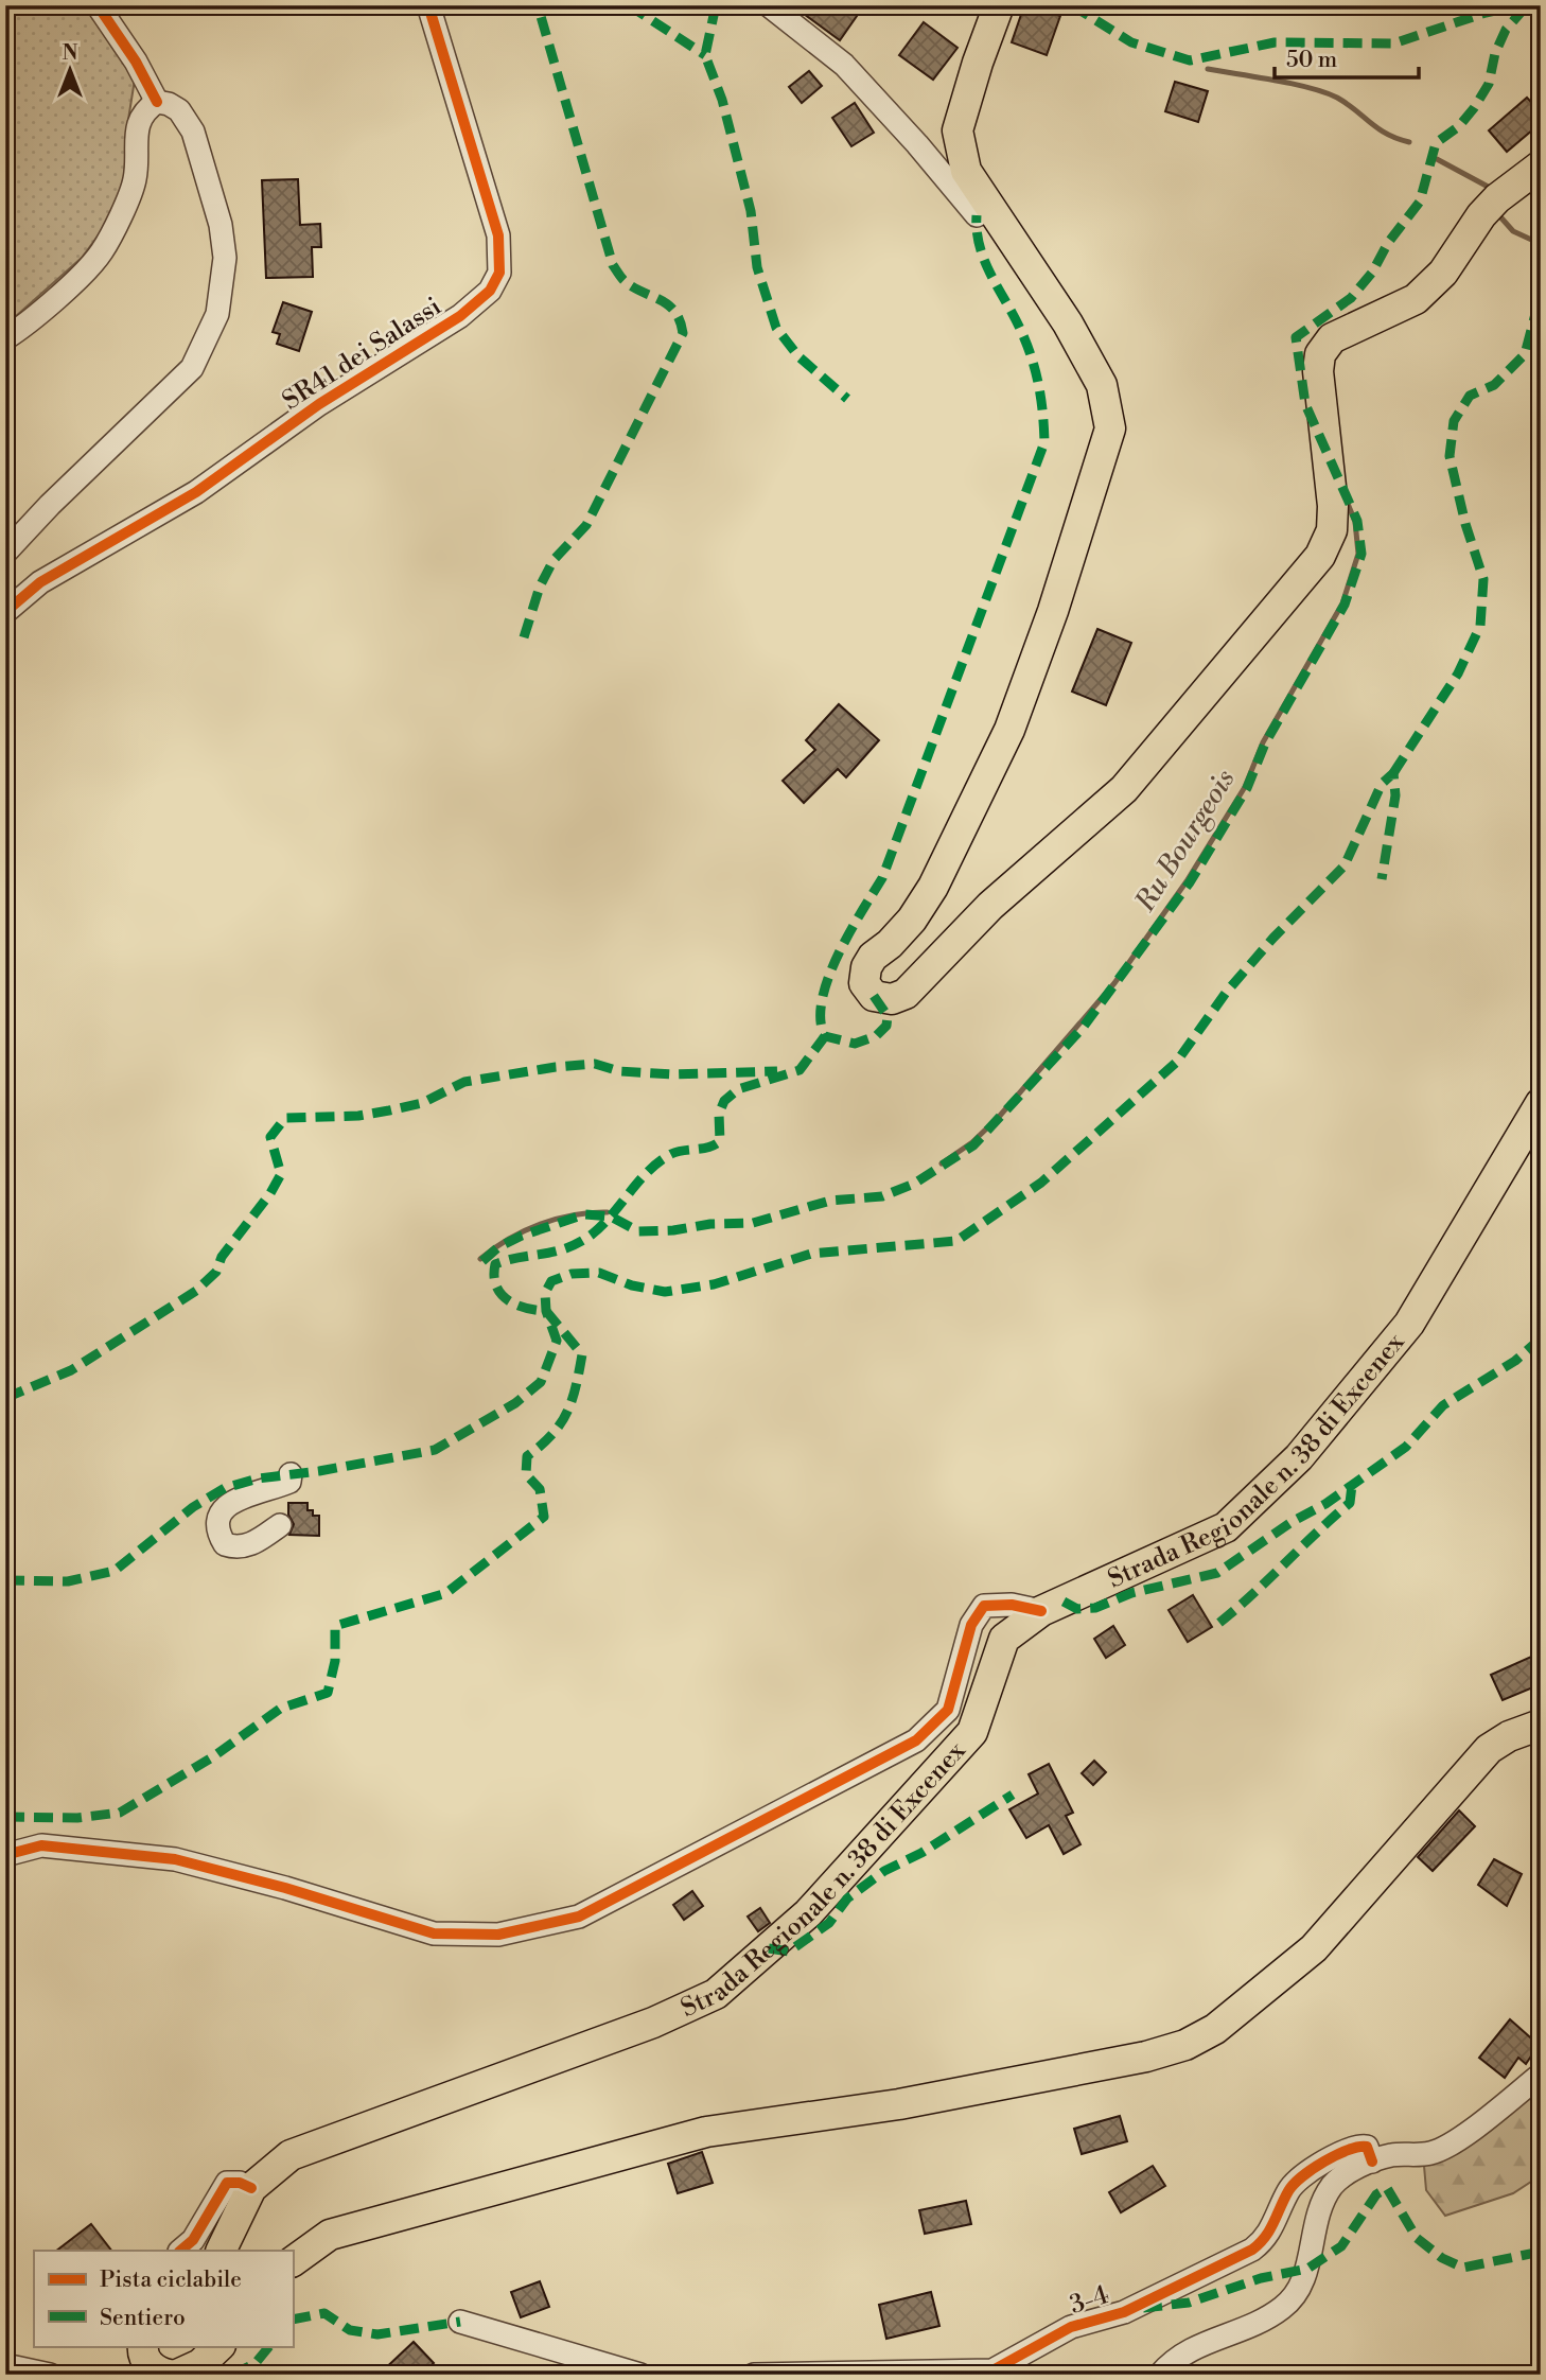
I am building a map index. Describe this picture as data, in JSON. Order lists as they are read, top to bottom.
{
  "streets": {
    "main road": ["Strada Regionale n. 38 di Excenex"],
    "street": ["SR41 dei Salassi", "3-4"]
  },
  "water": ["Ru Bourgeois"],
  "legend": ["Pista ciclabile", "Sentiero"],
  "scale_bar": "50 m",
  "north": "top"
}
